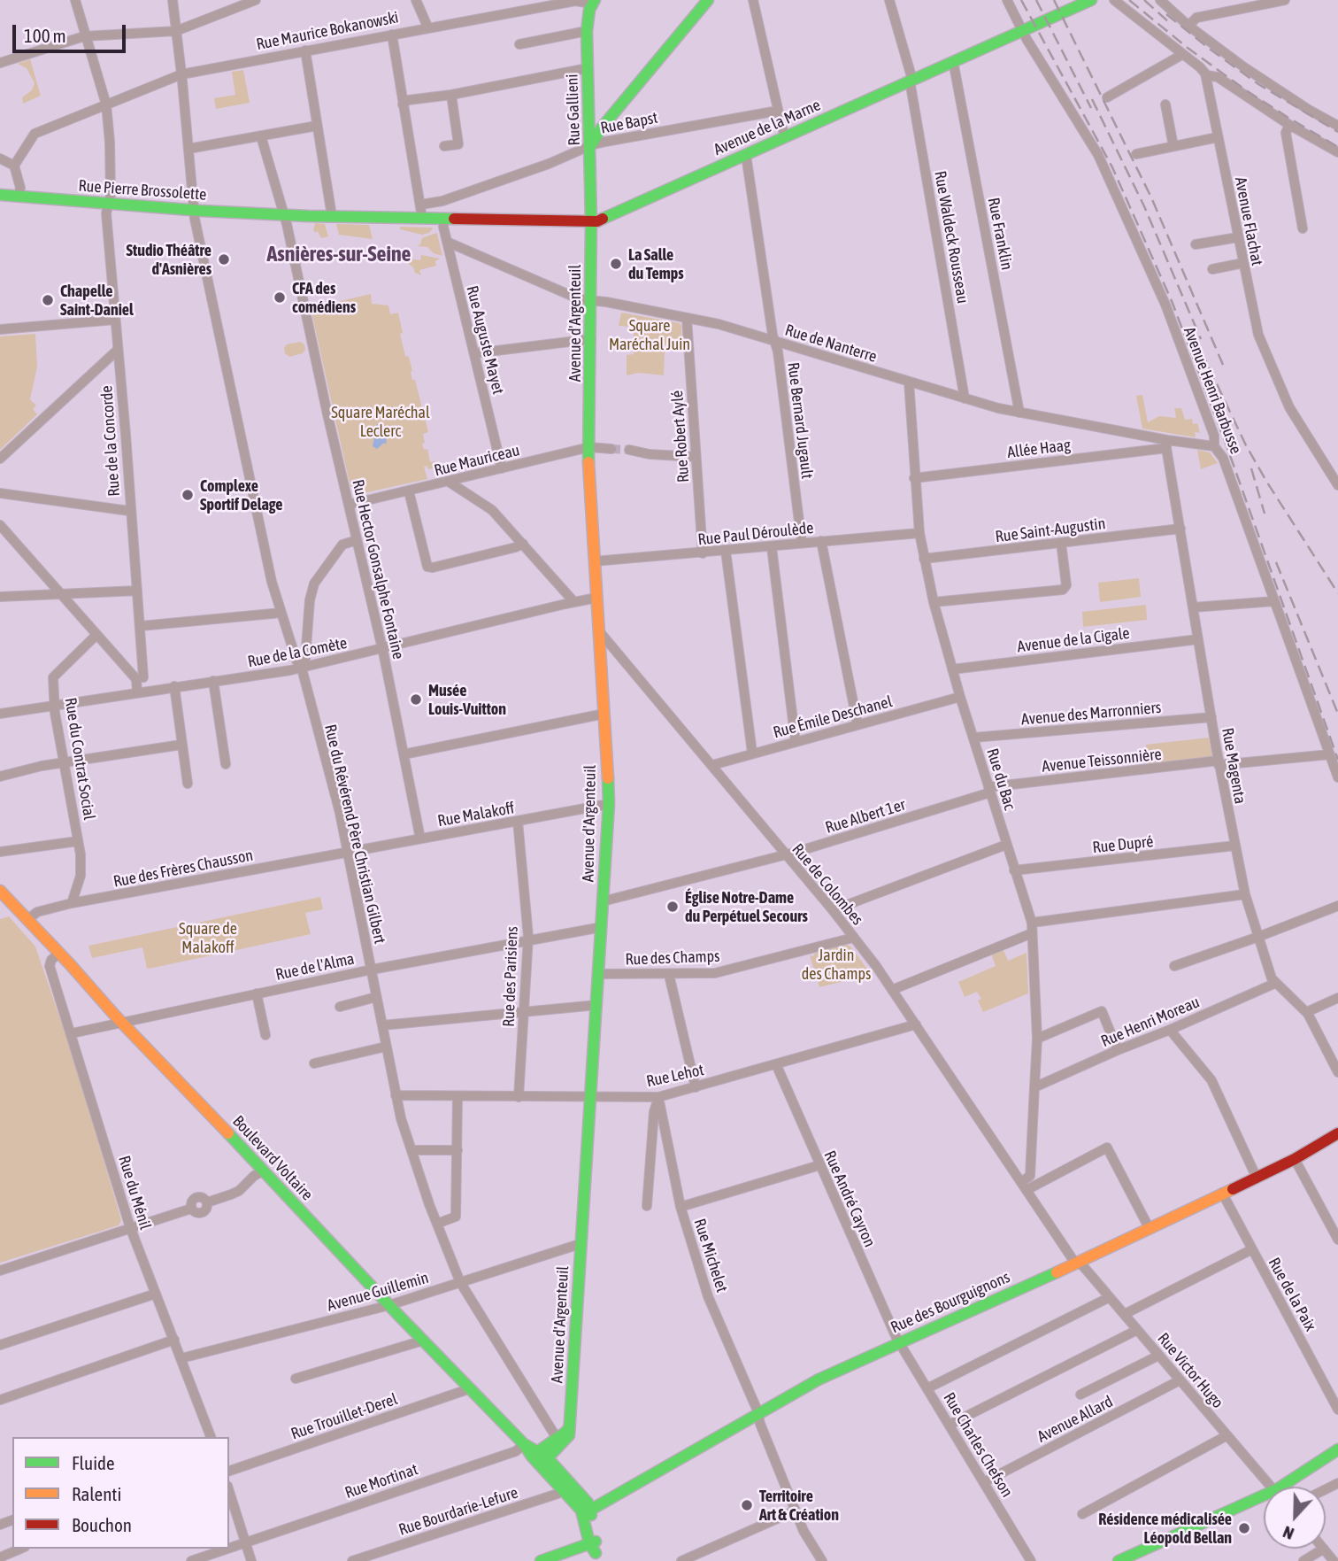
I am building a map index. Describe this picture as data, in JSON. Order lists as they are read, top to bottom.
{
  "streets": {
    "main road": [
      "Rue Gallieni",
      "Avenue de la Marne",
      "Rue Pierre Brossolette",
      "Avenue d'Argenteuil",
      "Boulevard Voltaire",
      "Rue des Bourguignons"
    ],
    "street": [
      "Rue Maurice Bokanowski",
      "Rue Bapst",
      "Avenue Flachat",
      "Rue Franklin",
      "Rue Waldeck Rousseau",
      "Rue Auguste Mayet",
      "Rue de Nanterre",
      "Avenue Henri Barbusse",
      "Rue Bernard Jugault",
      "Rue Robert Aylé",
      "Rue de la Concorde",
      "Allée Haag",
      "Rue Mauriceau",
      "Rue Saint-Augustin",
      "Rue Paul Déroulède",
      "Rue Hector Gonsalphe Fontaine",
      "Avenue de la Cigale",
      "Rue de la Comète",
      "Avenue des Marronniers",
      "Rue Émile Deschanel",
      "Rue du Contrat Social",
      "Avenue Teissonnière",
      "Rue Magenta",
      "Rue du Bac",
      "Rue Malakoff",
      "Rue Albert 1er",
      "Rue du Révérend Père Christian Gilbert",
      "Rue Dupré",
      "Rue des Frères Chausson",
      "Rue de Colombes",
      "Rue des Champs",
      "Rue de l'Alma",
      "Rue des Parisiens",
      "Rue Henri Moreau",
      "Rue Lehot",
      "Rue du Ménil",
      "Rue André Cayron",
      "Rue Michelet",
      "Avenue Guillemin",
      "Rue de la Paix",
      "Rue Victor Hugo",
      "Rue Trouillet-Derel",
      "Avenue Allard",
      "Rue Charles Chefson",
      "Rue Mortinat",
      "Rue Bourdarie-Lefure"
    ]
  },
  "crossings": [
    ["Rue Maurice Bokanowski", "Rue Gallieni"],
    ["Rue Maurice Bokanowski", "Rue de la Concorde"],
    ["Rue Maurice Bokanowski", "Rue du Révérend Père Christian Gilbert"],
    ["Rue Gallieni", "Rue Bapst"],
    ["Rue Gallieni", "Avenue de la Marne"],
    ["Rue Gallieni", "Avenue d'Argenteuil"],
    ["Avenue de la Marne", "Rue Pierre Brossolette"],
    ["Avenue de la Marne", "Rue Franklin"],
    ["Avenue de la Marne", "Rue Waldeck Rousseau"],
    ["Avenue de la Marne", "Avenue d'Argenteuil"],
    ["Avenue de la Marne", "Rue Auguste Mayet"],
    ["Avenue de la Marne", "Avenue Henri Barbusse"],
    ["Avenue de la Marne", "Rue Bernard Jugault"],
    ["Rue Pierre Brossolette", "Rue de la Concorde"],
    ["Rue Pierre Brossolette", "Rue Hector Gonsalphe Fontaine"],
    ["Rue Pierre Brossolette", "Rue du Révérend Père Christian Gilbert"],
    ["Rue Franklin", "Rue de Nanterre"],
    ["Rue Waldeck Rousseau", "Rue de Nanterre"],
    ["Avenue d'Argenteuil", "Rue de Nanterre"],
    ["Avenue d'Argenteuil", "Rue Mauriceau"],
    ["Avenue d'Argenteuil", "Rue Paul Déroulède"],
    ["Avenue d'Argenteuil", "Rue de la Comète"],
    ["Avenue d'Argenteuil", "Rue Malakoff"],
    ["Avenue d'Argenteuil", "Rue Albert 1er"],
    ["Avenue d'Argenteuil", "Rue de Colombes"],
    ["Avenue d'Argenteuil", "Rue des Champs"],
    ["Avenue d'Argenteuil", "Rue de l'Alma"],
    ["Avenue d'Argenteuil", "Rue Lehot"],
    ["Avenue d'Argenteuil", "Boulevard Voltaire"],
    ["Avenue d'Argenteuil", "Avenue Guillemin"],
    ["Rue Auguste Mayet", "Rue de Nanterre"],
    ["Rue Auguste Mayet", "Rue Mauriceau"],
    ["Rue de Nanterre", "Avenue Henri Barbusse"],
    ["Rue de Nanterre", "Rue Bernard Jugault"],
    ["Rue de Nanterre", "Rue Robert Aylé"],
    ["Rue de Nanterre", "Allée Haag"],
    ["Rue de Nanterre", "Rue Magenta"],
    ["Rue de Nanterre", "Rue du Bac"],
    ["Avenue Henri Barbusse", "Avenue Teissonnière"],
    ["Rue Bernard Jugault", "Rue Paul Déroulède"],
    ["Rue Robert Aylé", "Rue Paul Déroulède"],
    ["Rue de la Concorde", "Rue de la Comète"],
    ["Allée Haag", "Rue Magenta"],
    ["Allée Haag", "Rue du Bac"],
    ["Rue Mauriceau", "Rue Hector Gonsalphe Fontaine"],
    ["Rue Saint-Augustin", "Rue Magenta"],
    ["Rue Saint-Augustin", "Rue du Bac"],
    ["Rue Paul Déroulède", "Rue du Bac"],
    ["Rue Hector Gonsalphe Fontaine", "Rue de la Comète"],
    ["Rue Hector Gonsalphe Fontaine", "Rue Malakoff"],
    ["Avenue de la Cigale", "Rue Magenta"],
    ["Avenue de la Cigale", "Rue du Bac"],
    ["Rue de la Comète", "Rue du Contrat Social"],
    ["Rue de la Comète", "Rue du Révérend Père Christian Gilbert"],
    ["Avenue des Marronniers", "Rue Magenta"],
    ["Avenue des Marronniers", "Rue du Bac"],
    ["Rue Émile Deschanel", "Rue du Bac"],
    ["Rue Émile Deschanel", "Rue de Colombes"],
    ["Rue du Contrat Social", "Rue des Frères Chausson"],
    ["Avenue Teissonnière", "Rue Magenta"],
    ["Avenue Teissonnière", "Rue du Bac"],
    ["Avenue Teissonnière", "Rue Albert 1er"],
    ["Rue Magenta", "Rue Dupré"],
    ["Rue Magenta", "Rue Henri Moreau"],
    ["Rue du Bac", "Rue Albert 1er"],
    ["Rue du Bac", "Rue Dupré"],
    ["Rue du Bac", "Rue Henri Moreau"],
    ["Rue Malakoff", "Rue du Révérend Père Christian Gilbert"],
    ["Rue Malakoff", "Rue des Frères Chausson"],
    ["Rue Malakoff", "Rue des Parisiens"],
    ["Rue Albert 1er", "Rue de Colombes"],
    ["Rue du Révérend Père Christian Gilbert", "Rue des Frères Chausson"],
    ["Rue du Révérend Père Christian Gilbert", "Rue de l'Alma"],
    ["Rue du Révérend Père Christian Gilbert", "Rue Lehot"],
    ["Rue du Révérend Père Christian Gilbert", "Avenue Guillemin"],
    ["Rue des Frères Chausson", "Boulevard Voltaire"],
    ["Rue de Colombes", "Rue des Champs"],
    ["Rue de Colombes", "Rue Lehot"],
    ["Rue de Colombes", "Rue des Bourguignons"],
    ["Rue de Colombes", "Rue Victor Hugo"],
    ["Rue de l'Alma", "Rue des Parisiens"],
    ["Rue de l'Alma", "Boulevard Voltaire"],
    ["Rue de l'Alma", "Rue du Ménil"],
    ["Rue des Parisiens", "Rue Lehot"],
    ["Rue Lehot", "Rue André Cayron"],
    ["Rue Lehot", "Rue Michelet"],
    ["Boulevard Voltaire", "Rue du Ménil"],
    ["Boulevard Voltaire", "Avenue Guillemin"],
    ["Boulevard Voltaire", "Rue des Bourguignons"],
    ["Boulevard Voltaire", "Rue Trouillet-Derel"],
    ["Boulevard Voltaire", "Rue Mortinat"],
    ["Boulevard Voltaire", "Rue Bourdarie-Lefure"],
    ["Rue du Ménil", "Avenue Guillemin"],
    ["Rue André Cayron", "Rue des Bourguignons"],
    ["Rue André Cayron", "Rue Charles Chefson"],
    ["Rue Michelet", "Rue des Bourguignons"],
    ["Rue de la Paix", "Rue des Bourguignons"],
    ["Rue des Bourguignons", "Rue Victor Hugo"],
    ["Rue des Bourguignons", "Rue Charles Chefson"],
    ["Rue Victor Hugo", "Avenue Allard"],
    ["Avenue Allard", "Rue Charles Chefson"]
  ],
  "districts": ["Asnières-sur-Seine"],
  "parks": [
    "Square Maréchal Juin",
    "Square Maréchal Leclerc",
    "Square de Malakoff",
    "Jardin des Champs"
  ],
  "places": [
    "Studio Théâtre d'Asnières",
    "La Salle du Temps",
    "CFA des comédiens",
    "Chapelle Saint-Daniel",
    "Complexe Sportif Delage",
    "Musée Louis-Vuitton",
    "Église Notre-Dame du Perpétuel Secours",
    "Territoire Art & Création",
    "Résidence médicalisée Léopold Bellan"
  ],
  "legend": ["Fluide", "Ralenti", "Bouchon"],
  "scale_bar": "100 m",
  "north": "bottom"
}
